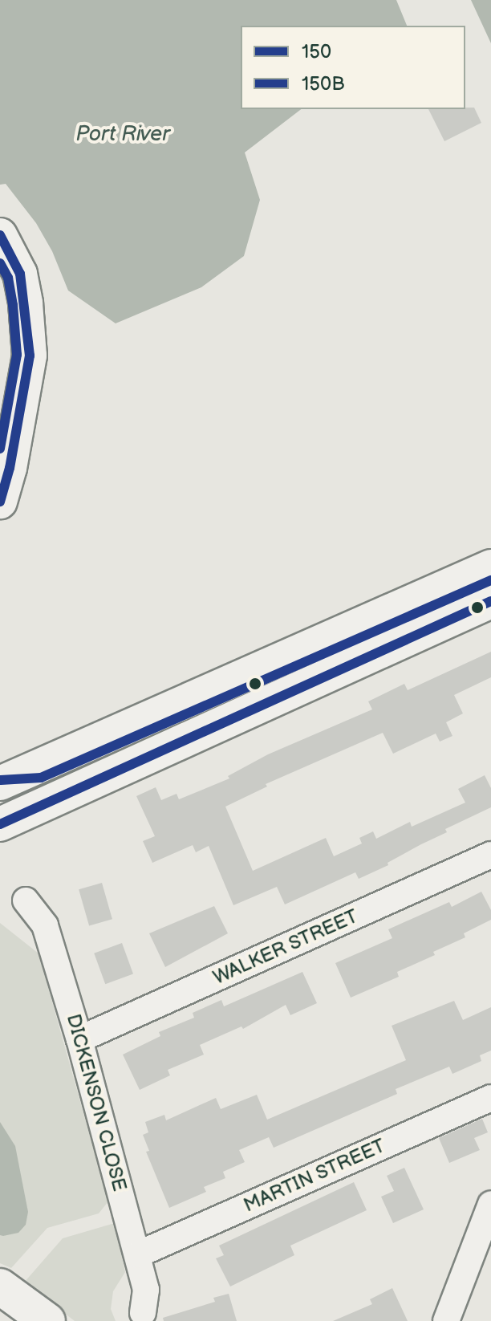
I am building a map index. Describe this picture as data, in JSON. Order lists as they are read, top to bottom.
{
  "streets": {
    "street": ["WALKER STREET", "DICKENSON CLOSE", "MARTIN STREET"]
  },
  "crossings": [
    ["WALKER STREET", "DICKENSON CLOSE"],
    ["DICKENSON CLOSE", "MARTIN STREET"]
  ],
  "water": ["Port River"],
  "lines": ["transit line 150", "transit line 150B"],
  "legend": ["150", "150B"]
}
